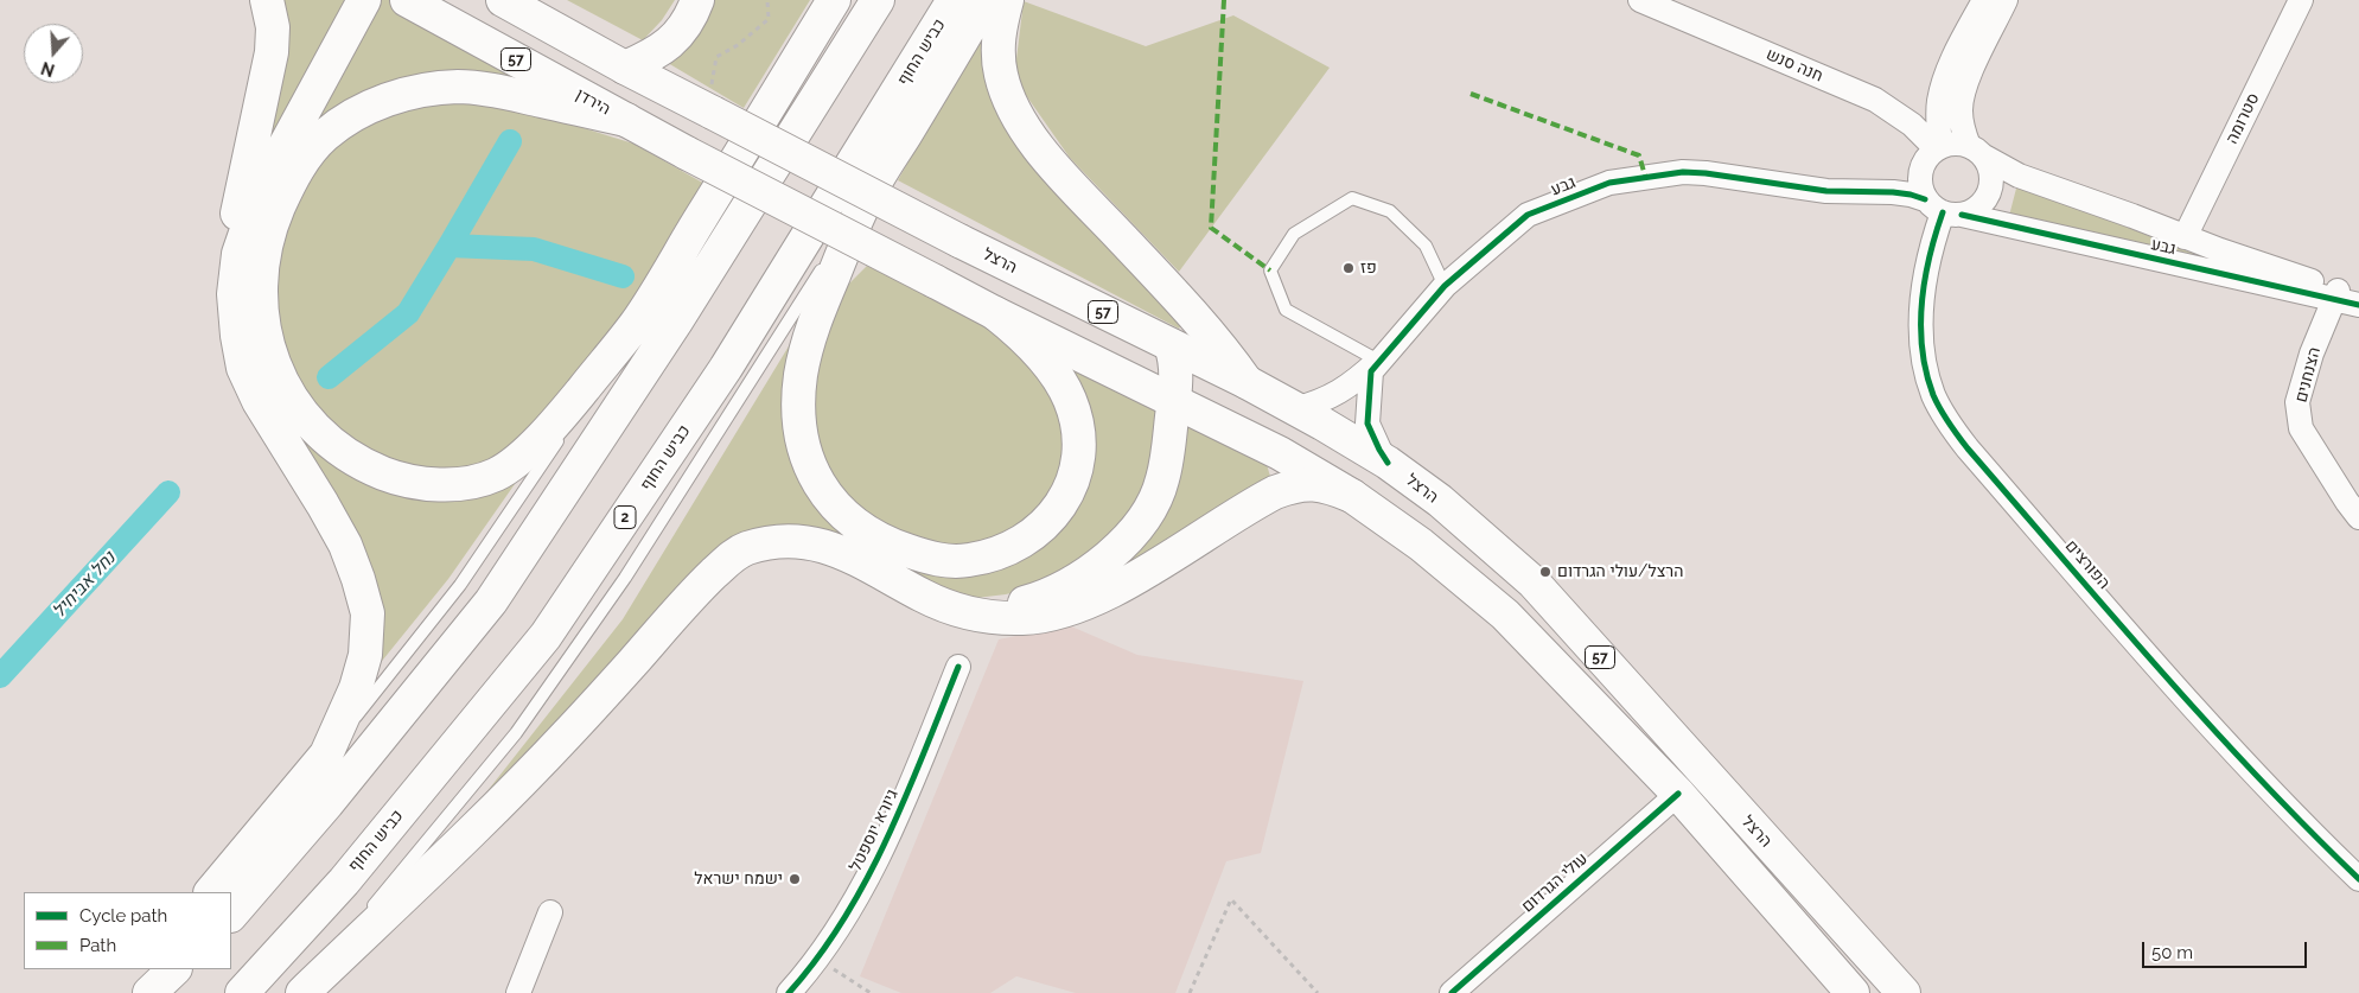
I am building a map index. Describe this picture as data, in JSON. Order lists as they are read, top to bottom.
{
  "streets": {
    "highway": [
      "כביש החוף",
      "57",
      "הירדן",
      "הרצל",
      "2"
    ],
    "street": [
      "חנה סנש",
      "סטרומה",
      "גבע",
      "הצנחנים",
      "הפורצים",
      "גיורא יוספטל",
      "עולי הגרדום"
    ]
  },
  "crossings": [
    ["57", "הרצל"],
    ["חנה סנש", "גבע"],
    ["חנה סנש", "הפורצים"],
    ["הירדן", "הרצל"],
    ["סטרומה", "גבע"],
    ["גבע", "הרצל"],
    ["גבע", "הצנחנים"],
    ["גבע", "הפורצים"],
    ["הרצל", "עולי הגרדום"]
  ],
  "water": ["נחל אביחיל"],
  "places": ["פז", "הרצל/עולי הגרדום", "ישמח ישראל"],
  "legend": ["Cycle path", "Path"],
  "scale_bar": "50 m",
  "north": "bottom"
}
